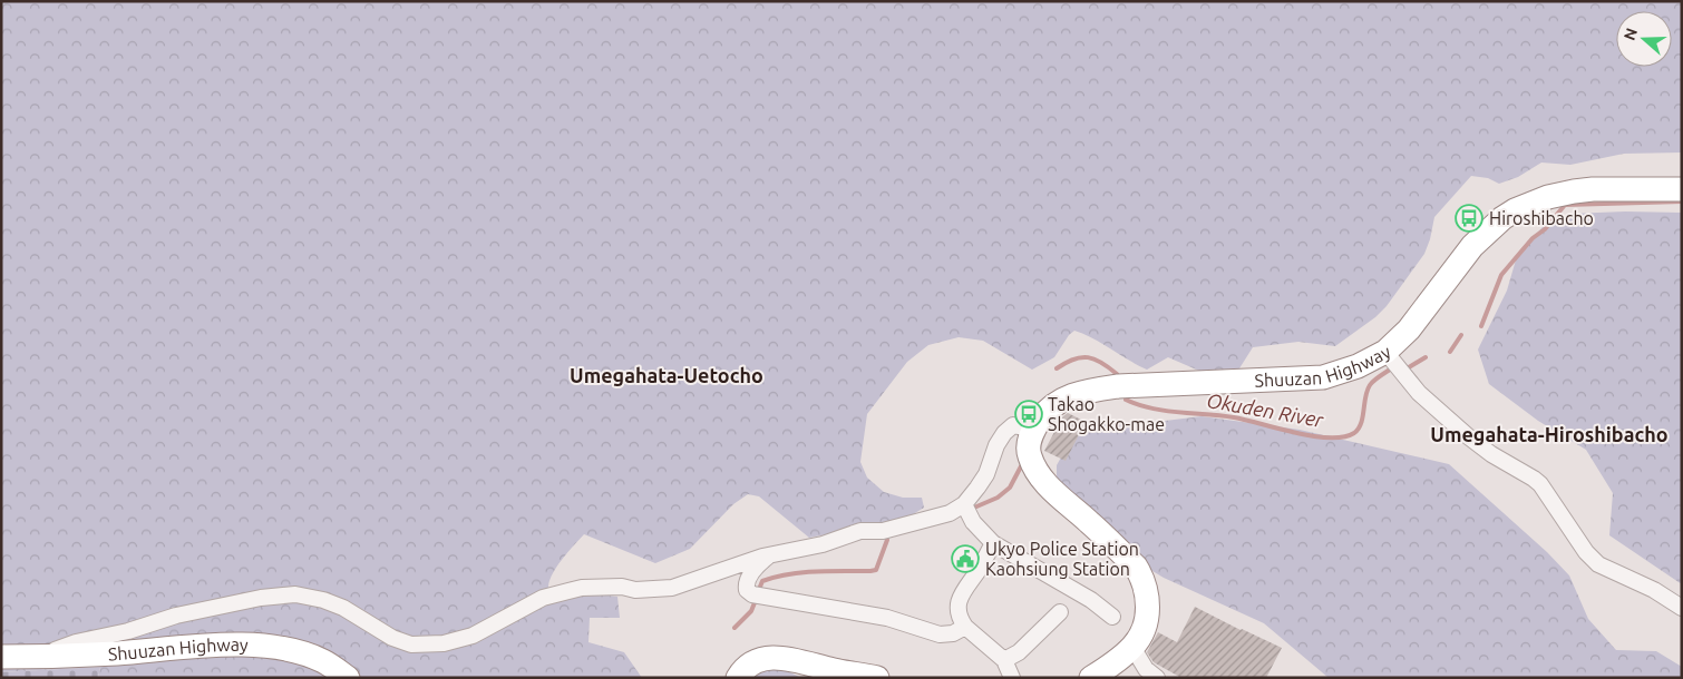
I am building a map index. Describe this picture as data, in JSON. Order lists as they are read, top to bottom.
{
  "streets": {
    "highway": ["Shuuzan Highway"]
  },
  "districts": ["Umegahata-Uetocho", "Umegahata-Hiroshibacho"],
  "water": ["Okuden River"],
  "places": {
    "bus stop": ["Hiroshibacho", "Takao Shogakko-mae"],
    "public building": ["Ukyo Police Station Kaohsiung Station"]
  },
  "north": "left"
}
